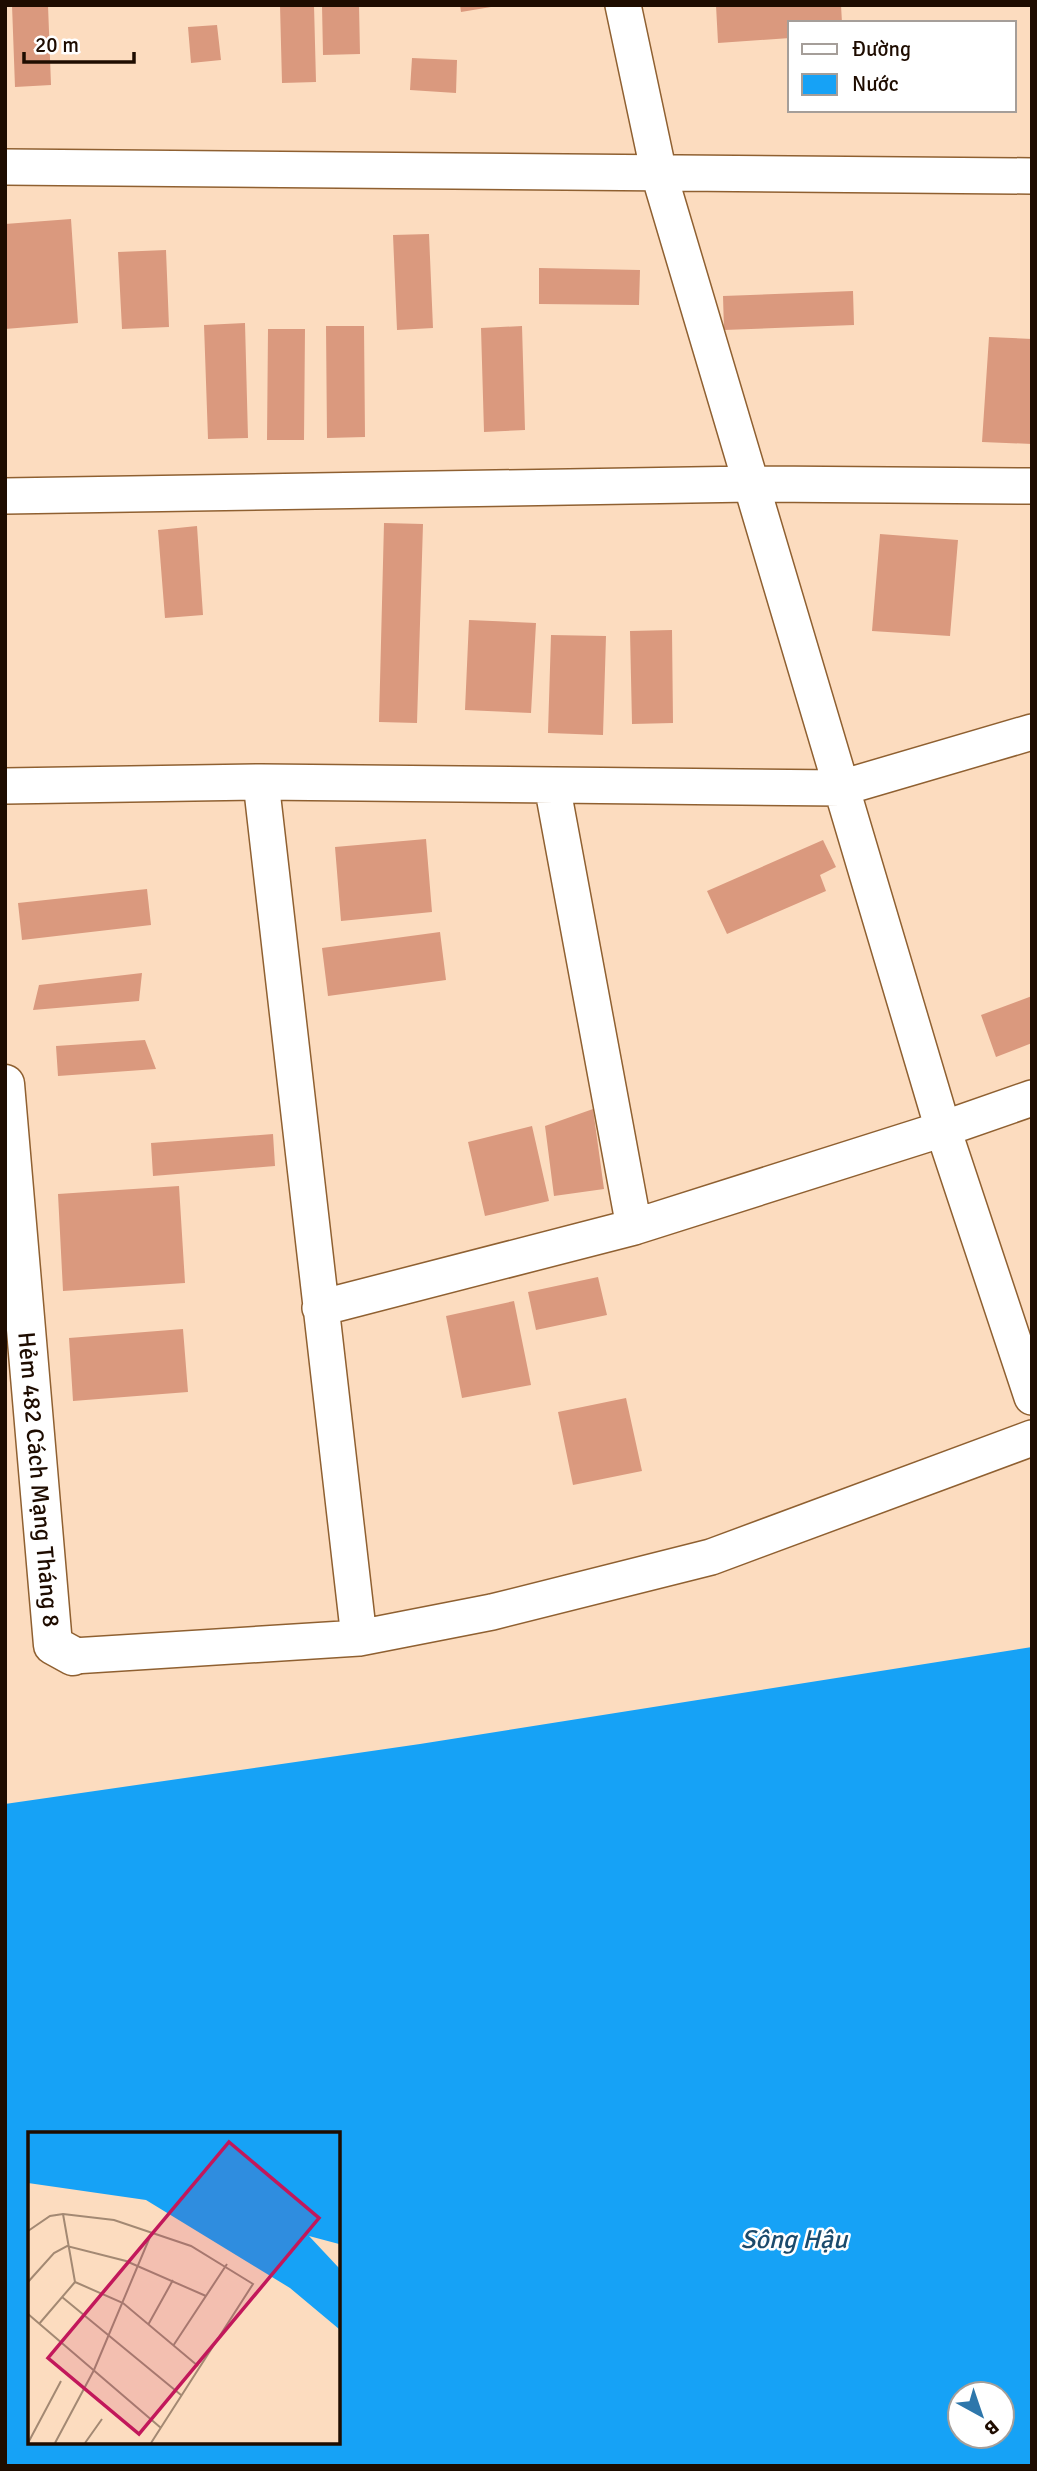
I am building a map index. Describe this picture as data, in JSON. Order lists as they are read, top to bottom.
{
  "streets": {
    "street": ["Hẻm 482 Cách Mạng Tháng 8"]
  },
  "water": ["Sông Hậu"],
  "legend": ["Đường", "Nước"],
  "scale_bar": "20 m",
  "north": "bottom right"
}
